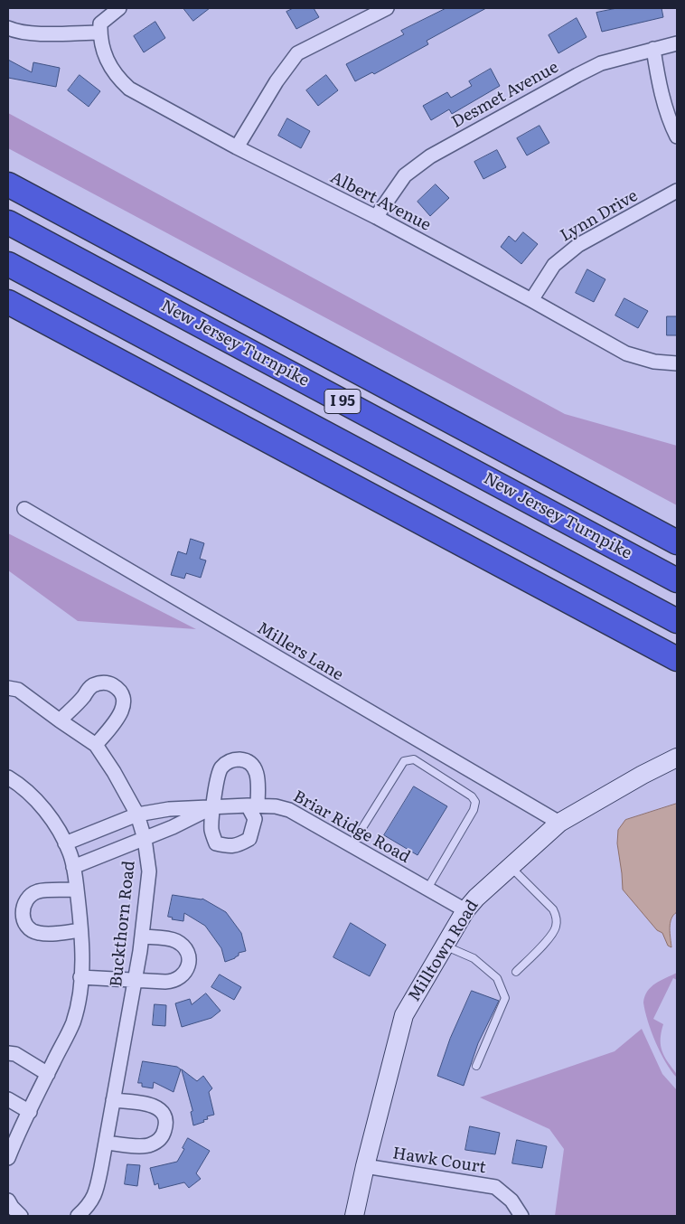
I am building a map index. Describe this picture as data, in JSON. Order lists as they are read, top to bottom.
{
  "streets": {
    "highway": ["New Jersey Turnpike", "I 95"],
    "street": [
      "Desmet Avenue",
      "Albert Avenue",
      "Lynn Drive",
      "Millers Lane",
      "Briar Ridge Road",
      "Buckthorn Road",
      "Milltown Road",
      "Hawk Court"
    ]
  },
  "crossings": [
    ["Desmet Avenue", "Albert Avenue"],
    ["Albert Avenue", "Lynn Drive"],
    ["Millers Lane", "Milltown Road"],
    ["Briar Ridge Road", "Buckthorn Road"],
    ["Briar Ridge Road", "Milltown Road"],
    ["Milltown Road", "Hawk Court"]
  ]
}
